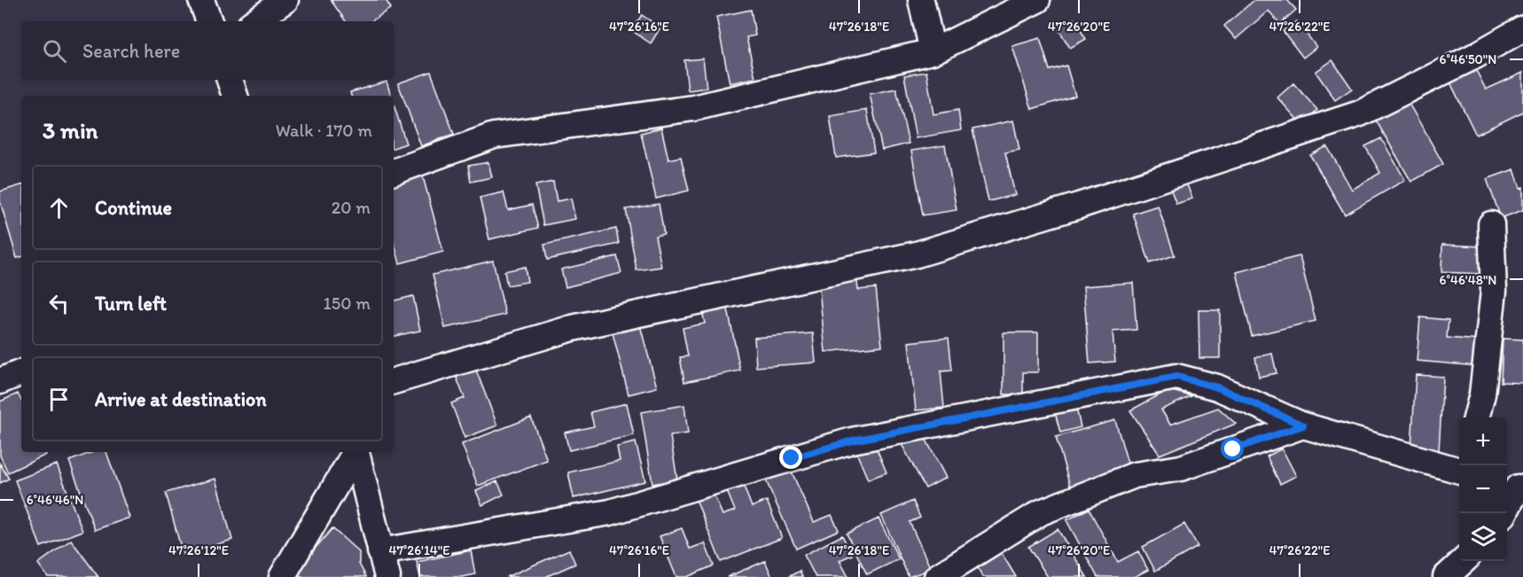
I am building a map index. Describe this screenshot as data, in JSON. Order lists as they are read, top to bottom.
{
  "page": {
    "search": "Search here",
    "heading": ["3 min", "Walk · 170 m"],
    "list": [
      ["Continue", "20 m"],
      ["Turn left", "150 m"],
      "Arrive at destination"
    ],
    "map_buttons": ["+", "−"]
  },
  "coordinates": [
    "47°26'16\"E",
    "47°26'18\"E",
    "47°26'20\"E",
    "47°26'22\"E",
    "6°46'50\"N",
    "6°46'48\"N",
    "6°46'46\"N",
    "47°26'12\"E",
    "47°26'14\"E"
  ]
}
